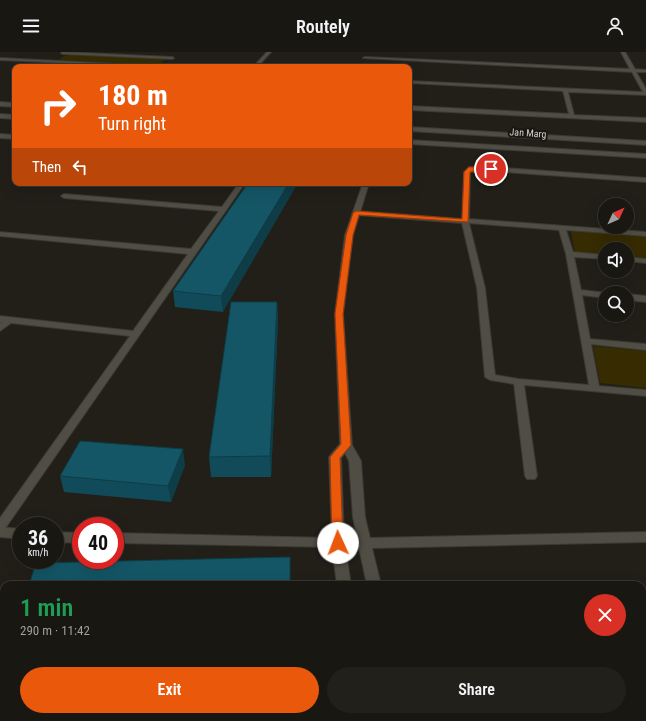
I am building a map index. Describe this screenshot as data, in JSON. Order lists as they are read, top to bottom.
{
  "streets": {
    "street": ["Jan Marg"]
  },
  "north": "top right",
  "page": {
    "header": "Routely",
    "turn": ["180 m", "Turn right"],
    "then": "Then",
    "speed": "36 km/h",
    "limit": "40",
    "heading": ["1 min", "290 m · 11:42"],
    "buttons": ["Exit", "Share"]
  }
}
